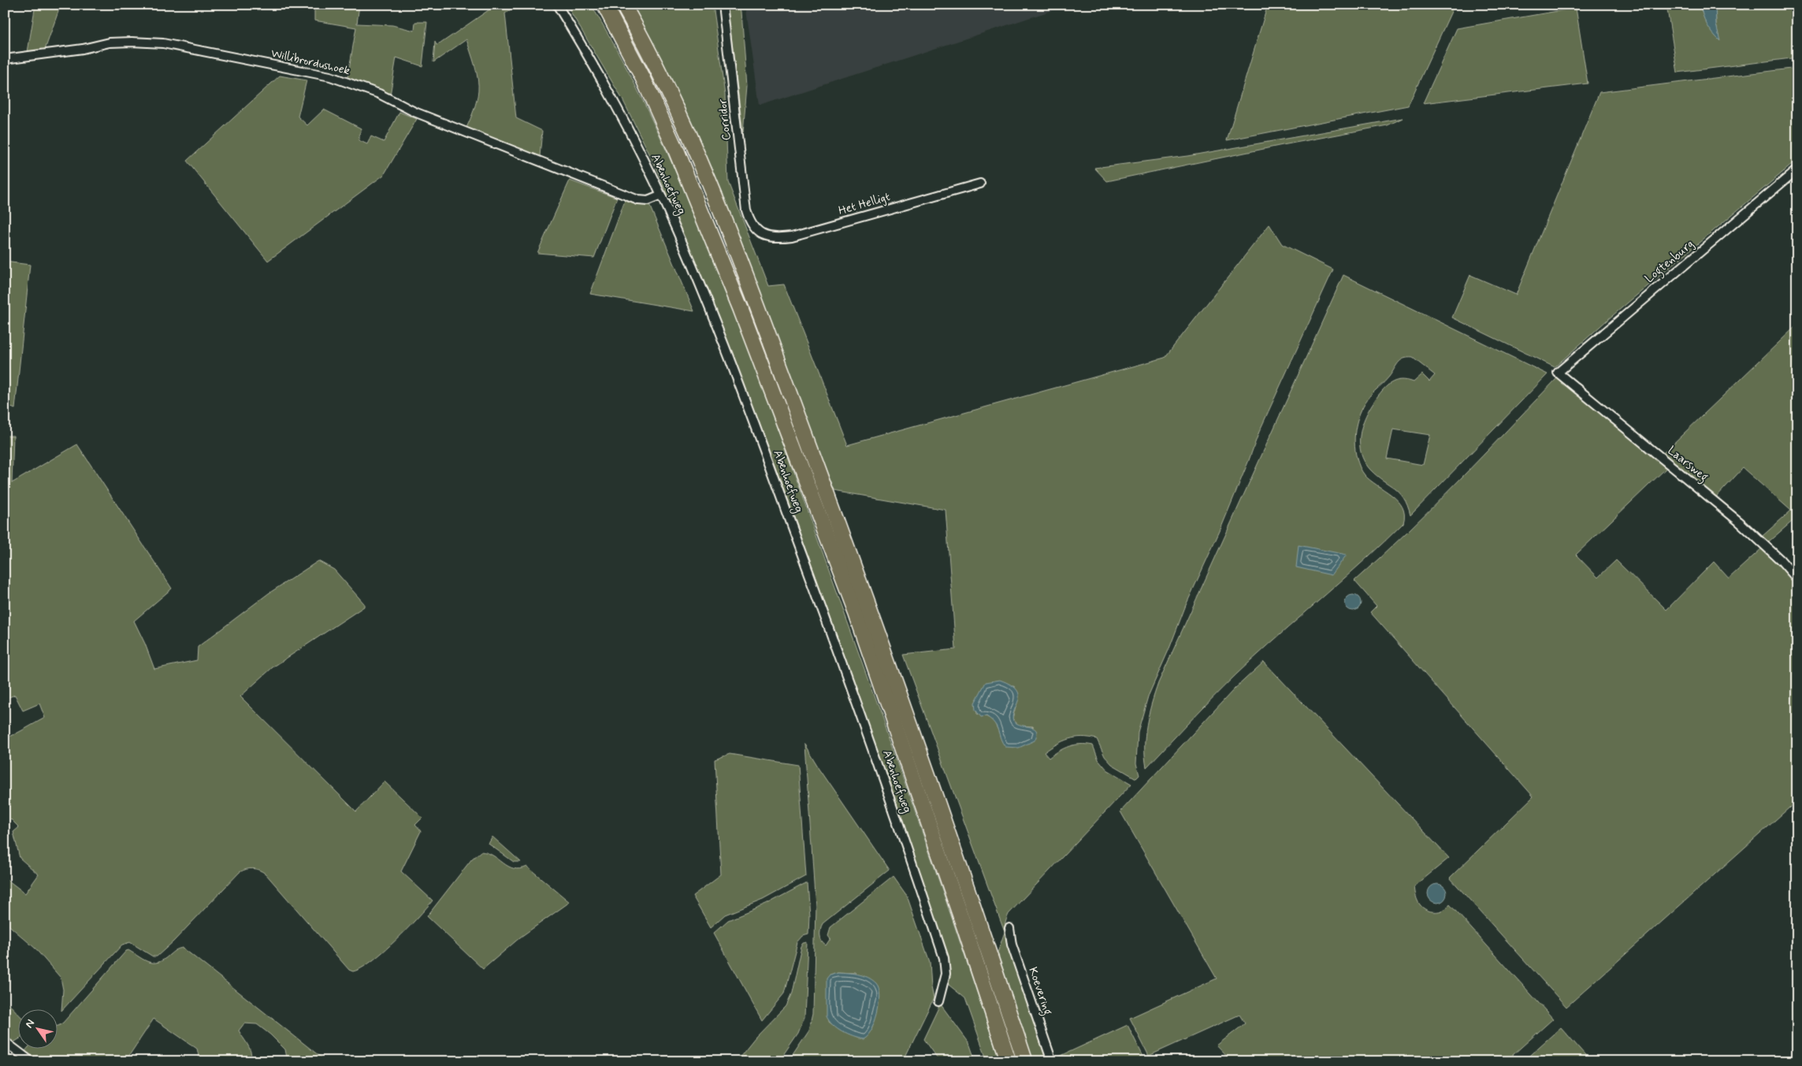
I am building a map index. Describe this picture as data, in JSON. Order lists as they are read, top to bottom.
{
  "streets": {
    "street": [
      "Willibrordushoek",
      "Corridor",
      "Abenhoefweg",
      "Het Helligt",
      "Logtenburg",
      "Laarsweg",
      "Koevering"
    ]
  },
  "crossings": [
    ["Willibrordushoek", "Abenhoefweg"],
    ["Corridor", "Het Helligt"],
    ["Logtenburg", "Laarsweg"]
  ],
  "north": "top left"
}
